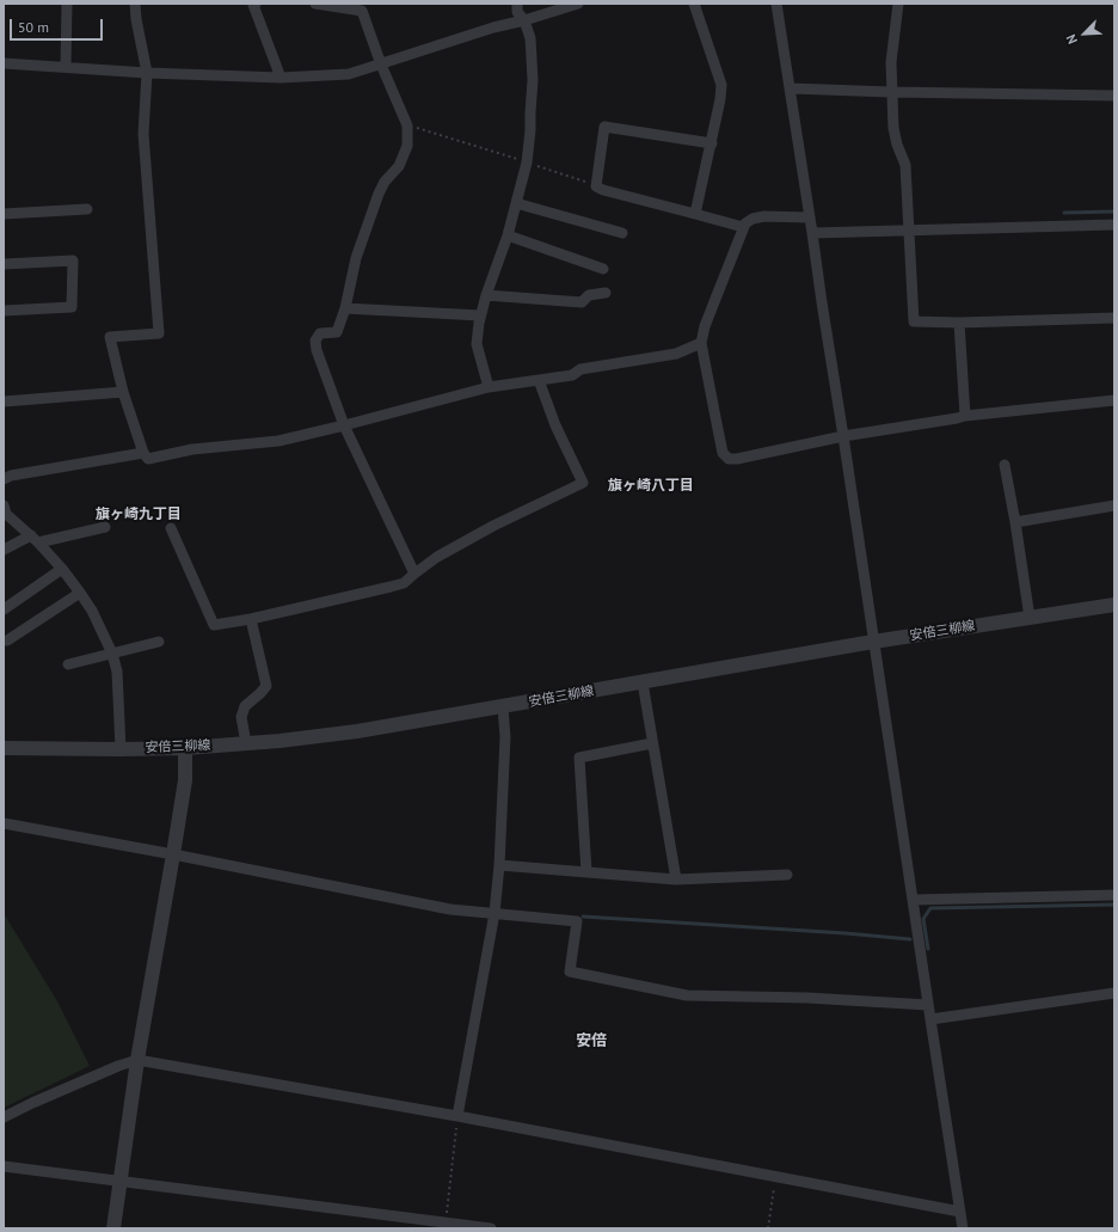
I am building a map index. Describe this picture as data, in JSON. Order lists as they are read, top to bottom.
{
  "streets": {
    "street": ["安倍三柳線"]
  },
  "districts": ["旗ヶ崎八丁目", "旗ヶ崎九丁目", "安倍"],
  "scale_bar": "50 m",
  "north": "bottom left"
}
